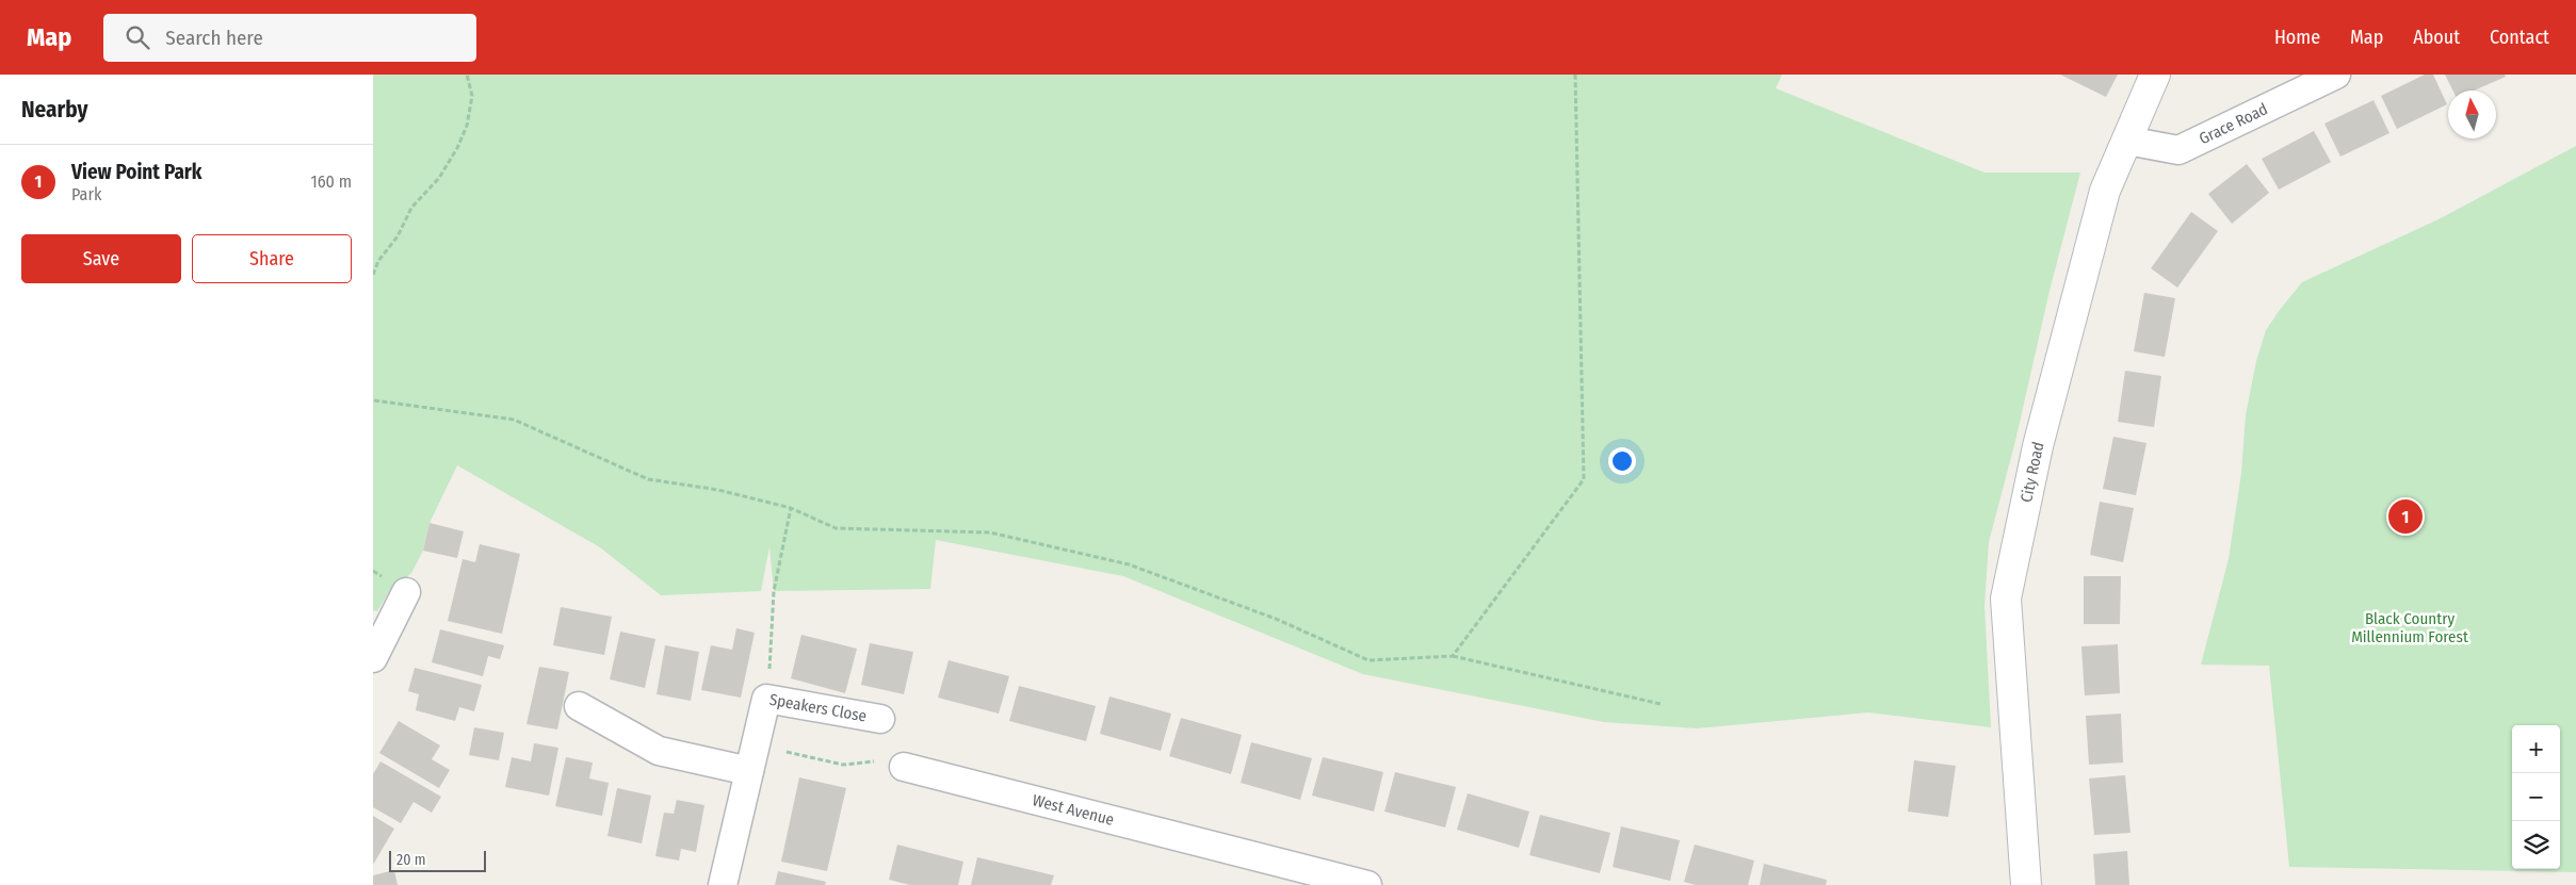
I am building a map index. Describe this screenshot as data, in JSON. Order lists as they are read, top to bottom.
{
  "streets": {
    "street": [
      "Grace Road",
      "City Road",
      "Speakers Close",
      "West Avenue"
    ]
  },
  "crossings": [
    ["Grace Road", "City Road"]
  ],
  "parks": ["Black Country Millennium Forest"],
  "scale_bar": "20 m",
  "north": "top",
  "page": {
    "header": "Map",
    "search": "Search here",
    "nav": [
      "Home",
      "Map",
      "About",
      "Contact"
    ],
    "heading": "Nearby",
    "list": [
      {
        "mark": "1",
        "name": "View Point Park",
        "note": "Park",
        "value": "160 m"
      }
    ],
    "buttons": ["Save", "Share"],
    "pins": "1",
    "map_buttons": ["+", "−"],
    "scale": "20 m"
  }
}
